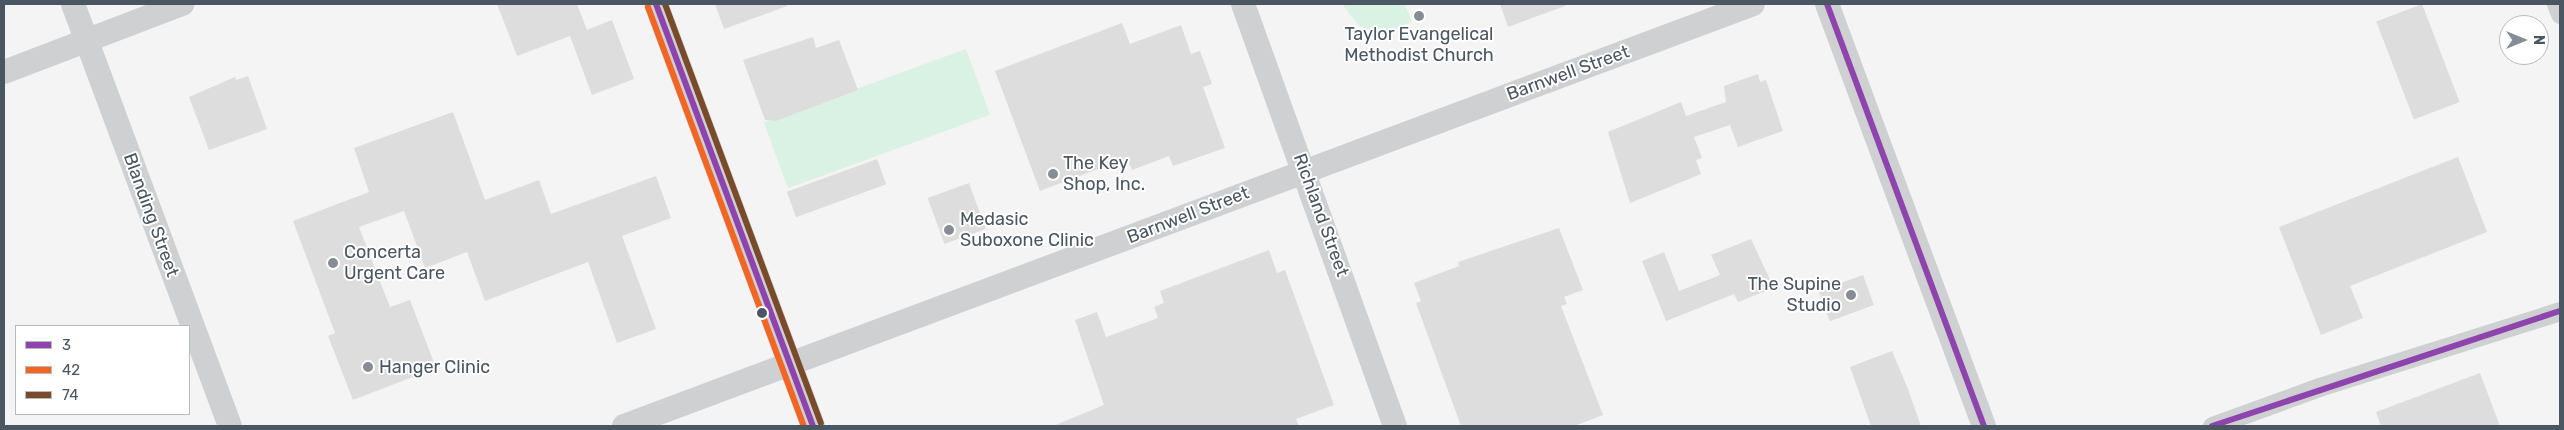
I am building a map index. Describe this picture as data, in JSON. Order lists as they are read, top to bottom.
{
  "streets": {
    "street": ["Barnwell Street", "Blanding Street", "Richland Street"]
  },
  "crossings": [
    ["Barnwell Street", "Richland Street"]
  ],
  "places": [
    "Taylor Evangelical Methodist Church",
    "The Key Shop, Inc.",
    "Medasic Suboxone Clinic",
    "Concerta Urgent Care",
    "The Supine Studio",
    "Hanger Clinic"
  ],
  "lines": ["transit line 3", "transit line 74", "transit line 42"],
  "legend": ["3", "42", "74"],
  "north": "right"
}
